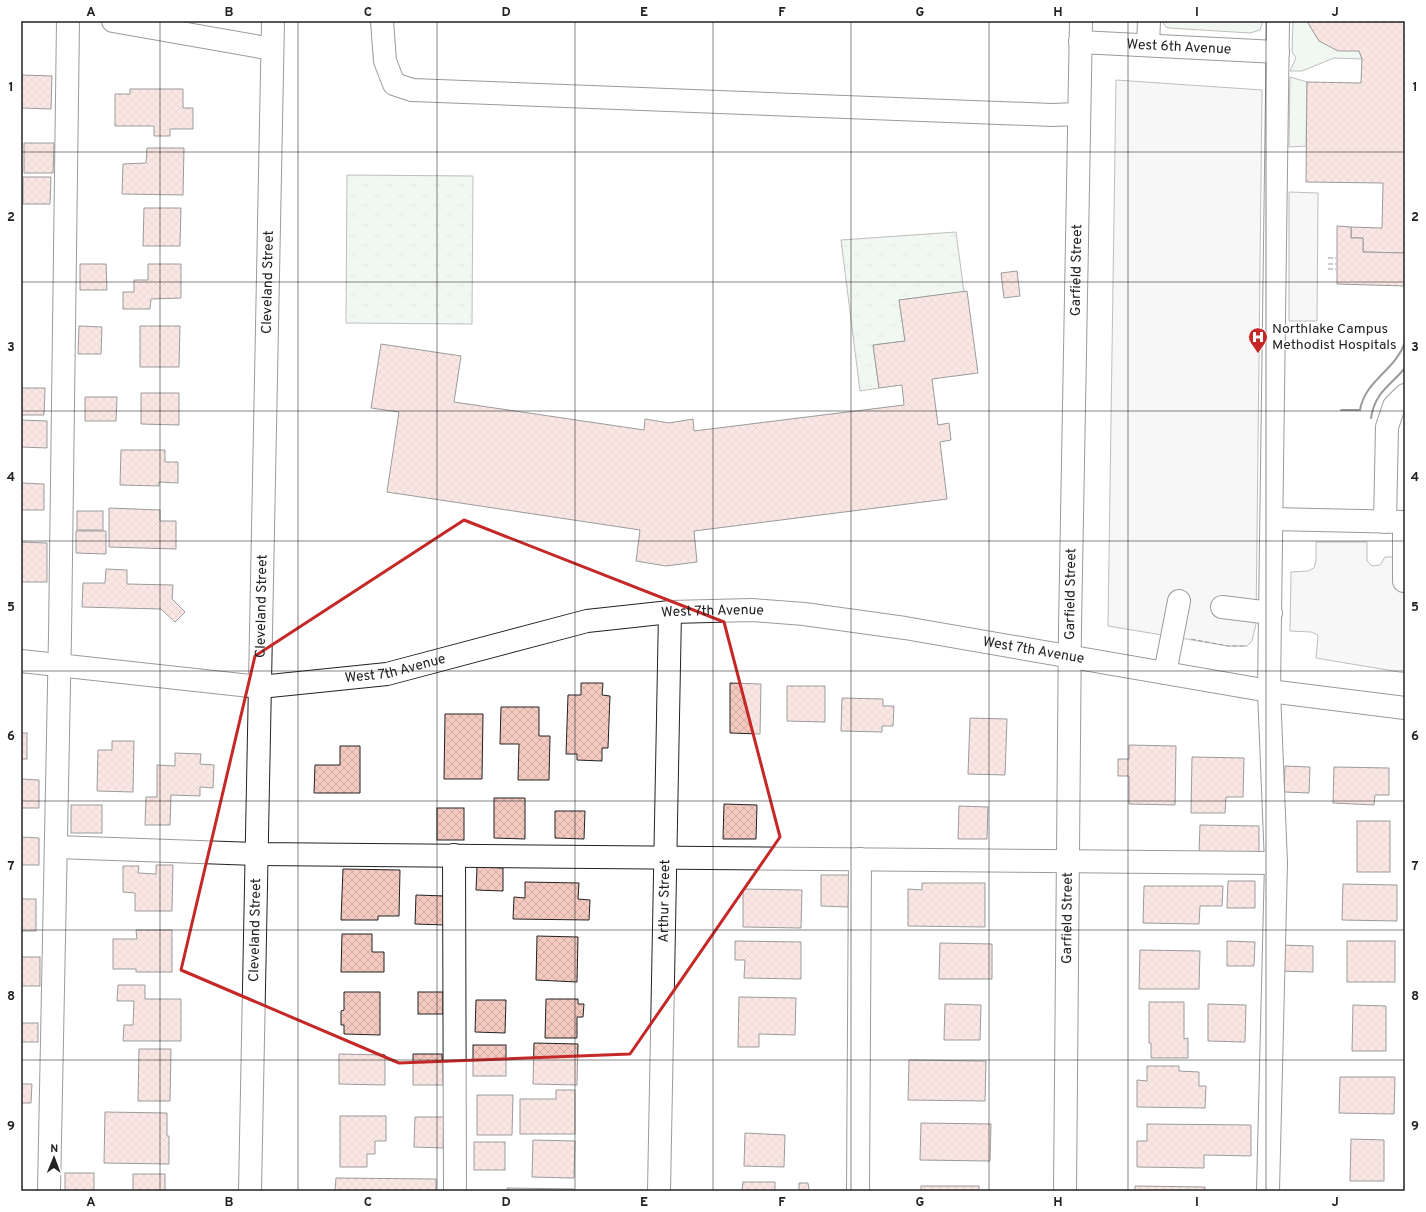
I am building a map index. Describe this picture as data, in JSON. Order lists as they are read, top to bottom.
{
  "streets": {
    "street": [
      "West 6th Avenue",
      "Garfield Street",
      "Cleveland Street",
      "West 7th Avenue",
      "Arthur Street"
    ]
  },
  "crossings": [
    ["West 6th Avenue", "Garfield Street"],
    ["Garfield Street", "West 7th Avenue"],
    ["Cleveland Street", "West 7th Avenue"],
    ["West 7th Avenue", "Arthur Street"]
  ],
  "places": {
    "hospital": ["Northlake Campus Methodist Hospitals"]
  },
  "north": "top",
  "grid": {
    "columns": [
      "A",
      "B",
      "C",
      "D",
      "E",
      "F",
      "G",
      "H",
      "I",
      "J"
    ],
    "rows": [
      "1",
      "2",
      "3",
      "4",
      "5",
      "6",
      "7",
      "8",
      "9"
    ]
  }
}
